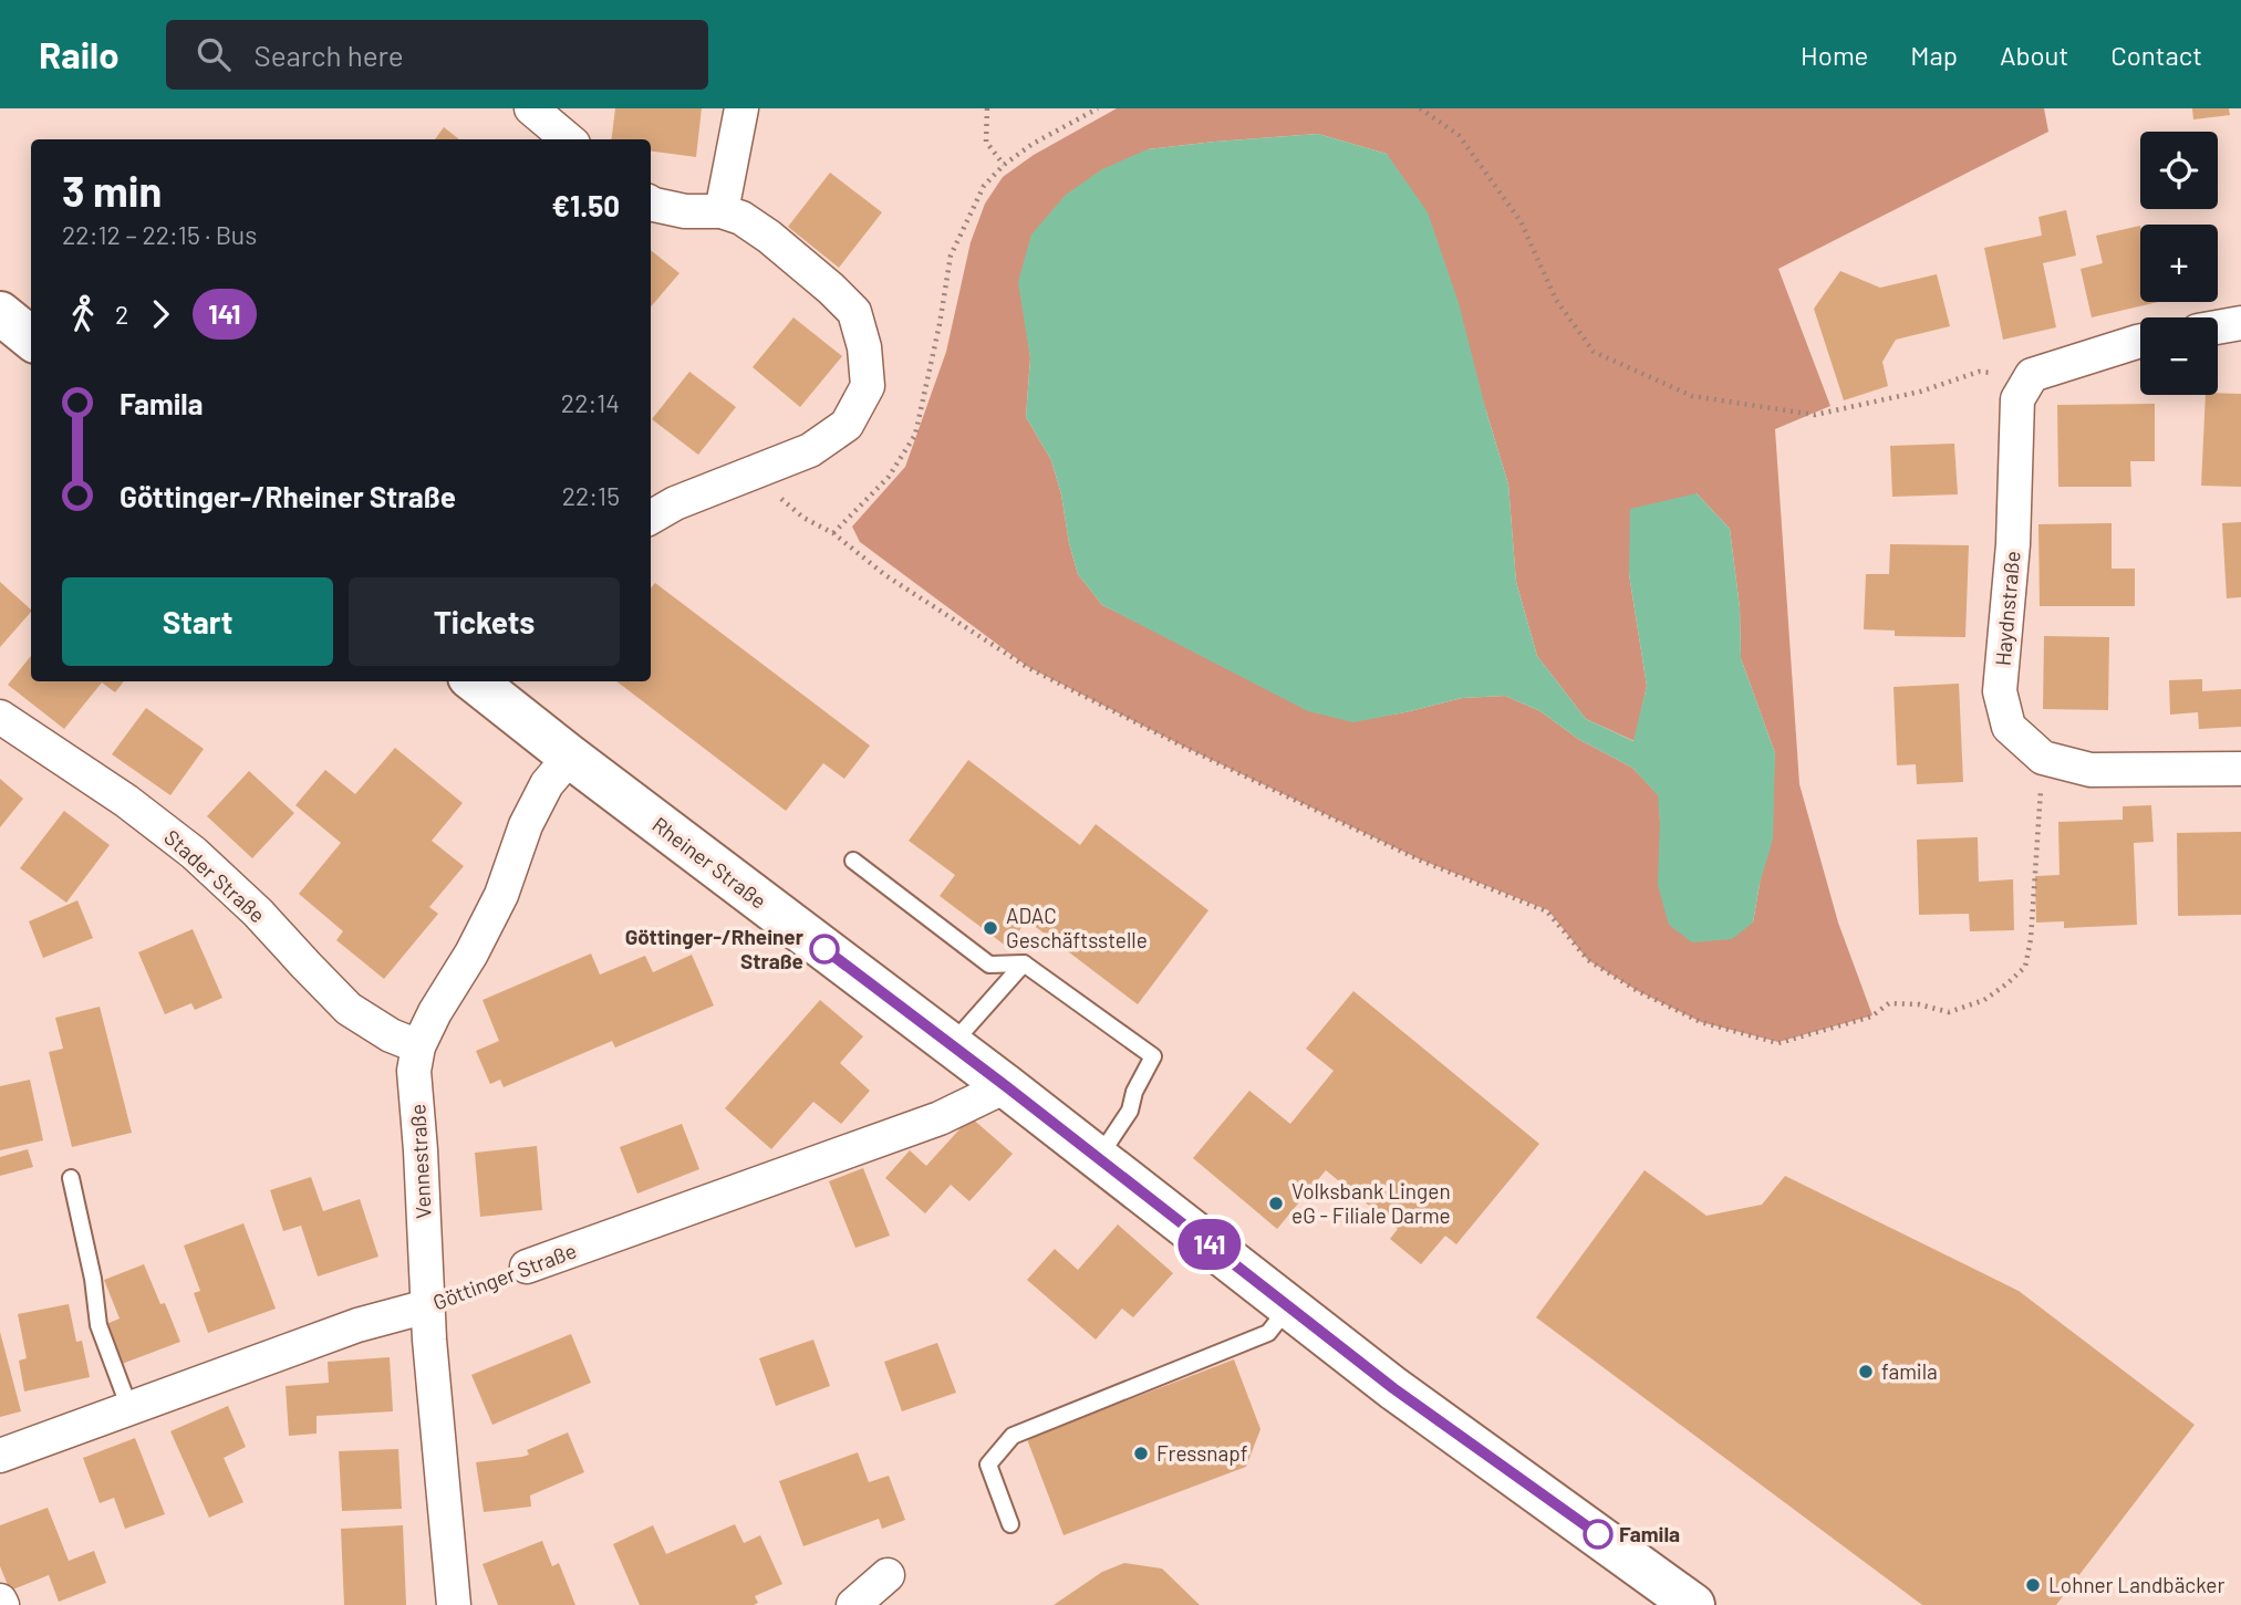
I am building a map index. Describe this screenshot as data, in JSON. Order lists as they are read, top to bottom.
{
  "streets": {
    "main road": ["Rheiner Straße"],
    "street": [
      "Haydnstraße",
      "Stader Straße",
      "Vennestraße",
      "Göttinger Straße"
    ]
  },
  "crossings": [
    ["Rheiner Straße", "Vennestraße"],
    ["Rheiner Straße", "Göttinger Straße"],
    ["Stader Straße", "Vennestraße"],
    ["Vennestraße", "Göttinger Straße"]
  ],
  "places": [
    "ADAC Geschäftsstelle",
    "Göttinger-/Rheiner Straße",
    "Volksbank Lingen eG - Filiale Darme",
    "famila",
    "Fressnapf",
    "Famila",
    "Lohner Landbäcker"
  ],
  "lines": ["bus line 141"],
  "page": {
    "header": "Railo",
    "search": "Search here",
    "nav": [
      "Home",
      "Map",
      "About",
      "Contact"
    ],
    "on_map": "141",
    "map_buttons": ["+", "−"],
    "heading": ["3 min", "22:12 – 22:15 · Bus", "€1.50"],
    "legs": ["2", "141"],
    "list": [
      {
        "name": "Famila",
        "value": "22:14"
      },
      {
        "name": "Göttinger-/Rheiner Straße",
        "value": "22:15"
      }
    ],
    "buttons": ["Start", "Tickets"]
  }
}
